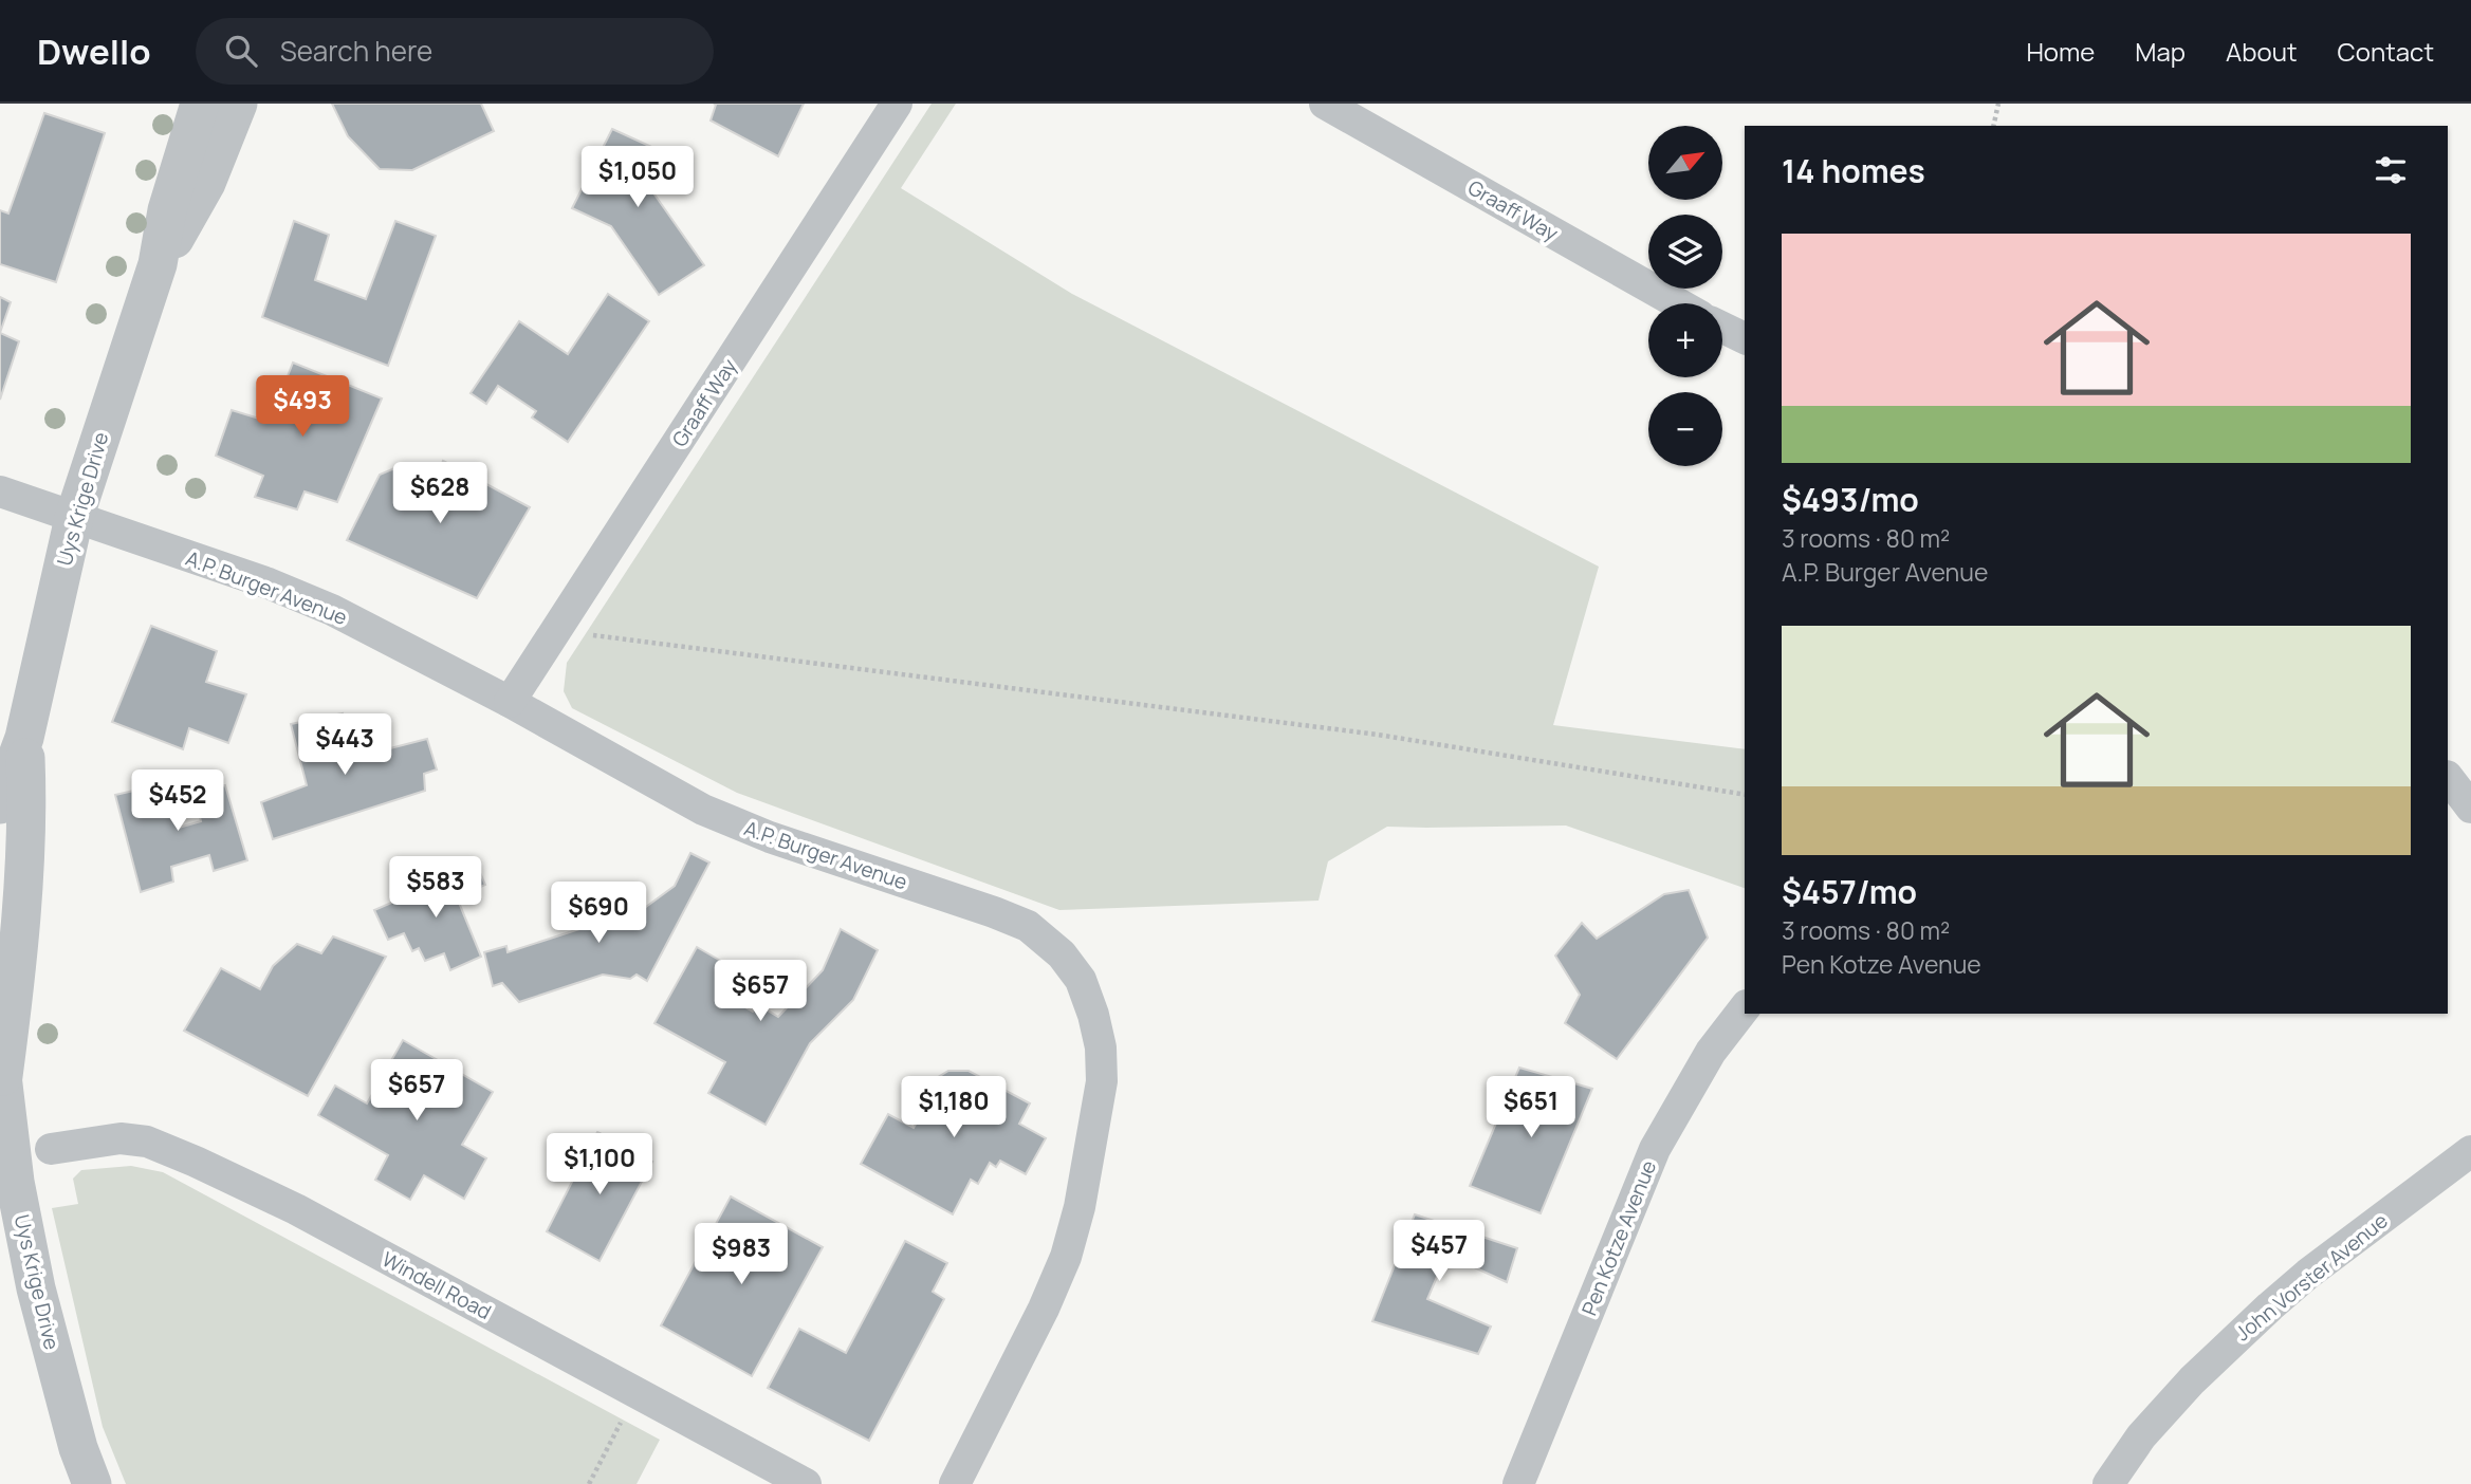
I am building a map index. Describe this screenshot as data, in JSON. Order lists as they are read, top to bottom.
{
  "streets": {
    "street": [
      "Graaff Way",
      "Uys Krige Drive",
      "A.P. Burger Avenue",
      "Pen Kotze Avenue",
      "John Vorster Avenue",
      "Windell Road"
    ]
  },
  "crossings": [
    ["Graaff Way", "A.P. Burger Avenue"],
    ["Uys Krige Drive", "A.P. Burger Avenue"]
  ],
  "north": "top right",
  "page": {
    "header": "Dwello",
    "search": "Search here",
    "nav": [
      "Home",
      "Map",
      "About",
      "Contact"
    ],
    "map_buttons": ["+", "−"],
    "heading": "14 homes",
    "price": [
      "$1,050",
      "$493",
      "$628",
      "$443",
      "$452",
      "$583",
      "$690",
      "$657",
      "$657",
      "$1,180",
      "$651",
      "$1,100",
      "$457",
      "$983"
    ],
    "list": [
      {
        "name": "$493/mo",
        "note": "3 rooms · 80 m² · A.P. Burger Avenue"
      },
      {
        "name": "$457/mo",
        "note": "3 rooms · 80 m² · Pen Kotze Avenue"
      }
    ]
  }
}
